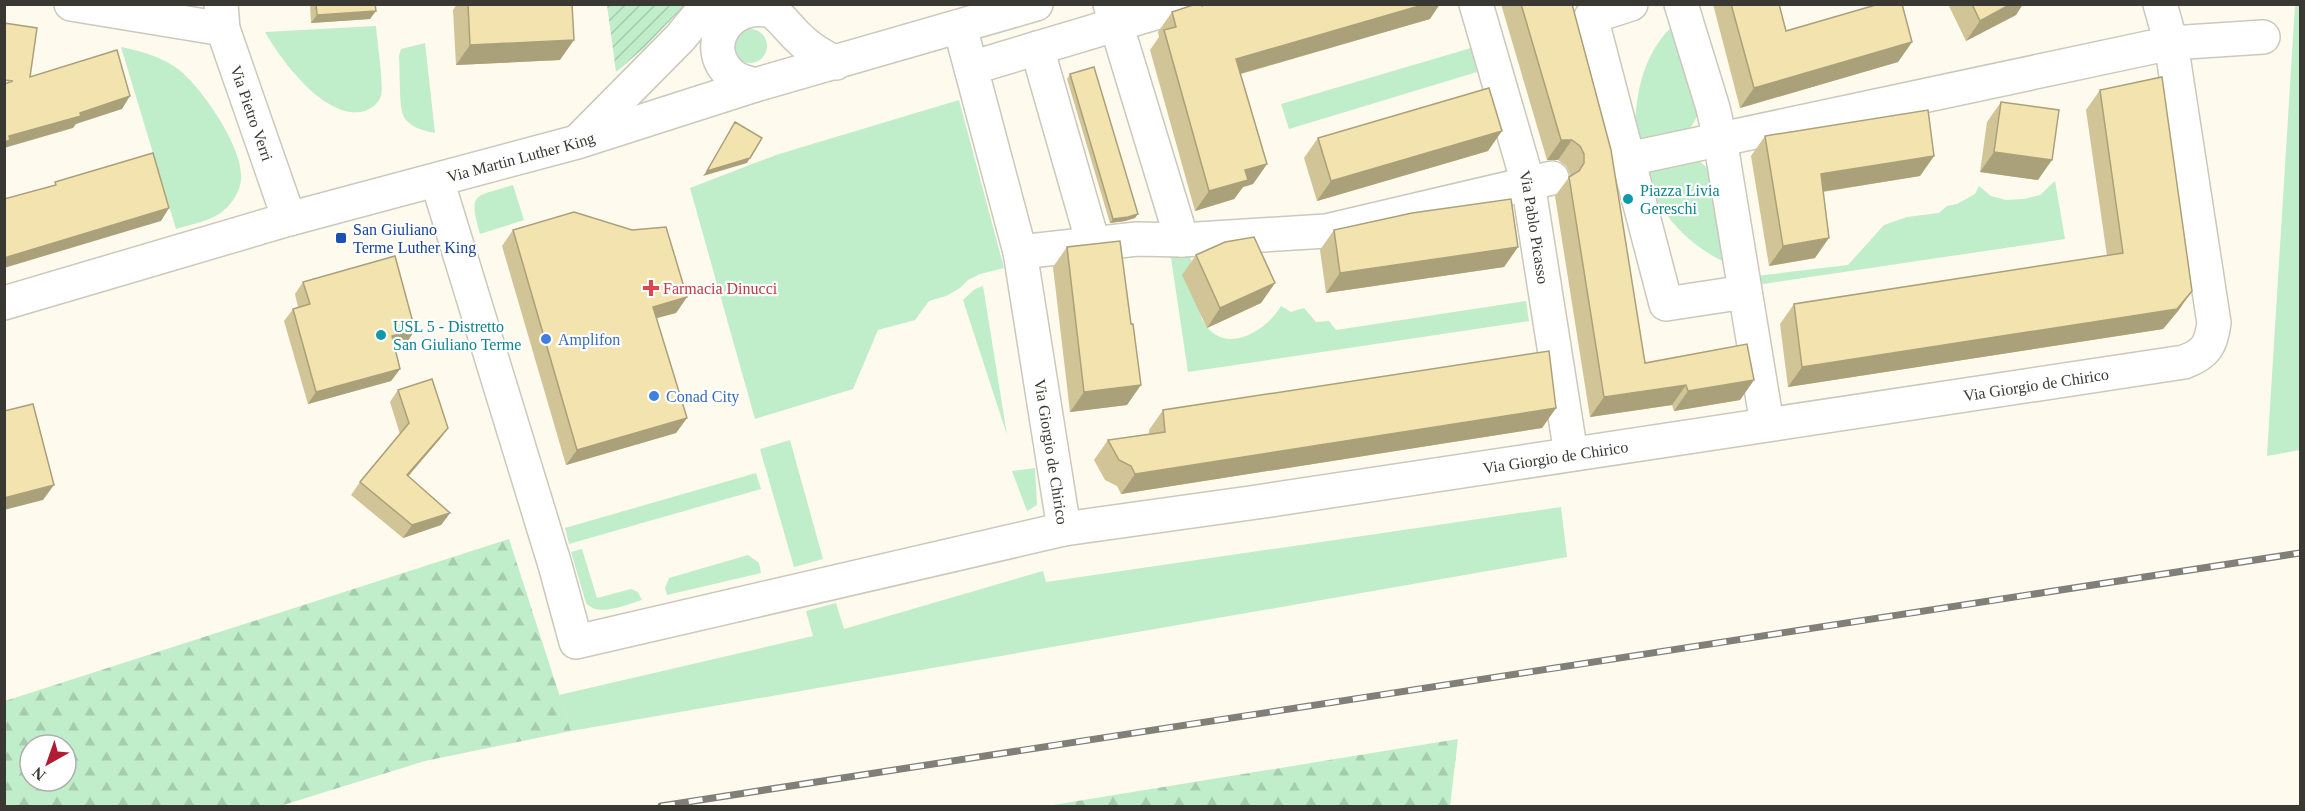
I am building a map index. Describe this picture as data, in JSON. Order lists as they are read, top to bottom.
{
  "streets": {
    "street": [
      "Via Pietro Verri",
      "Via Martin Luther King",
      "Via Pablo Picasso",
      "Via Giorgio de Chirico"
    ]
  },
  "crossings": [
    ["Via Pietro Verri", "Via Martin Luther King"],
    ["Via Martin Luther King", "Via Giorgio de Chirico"],
    ["Via Pablo Picasso", "Via Giorgio de Chirico"]
  ],
  "places": {
    "other": [
      "Piazza Livia Gereschi",
      "USL 5 - Distretto San Giuliano Terme",
      "Amplifon",
      "Conad City"
    ],
    "transit": ["San Giuliano Terme Luther King"],
    "health": ["Farmacia Dinucci"]
  },
  "north": "bottom left"
}
